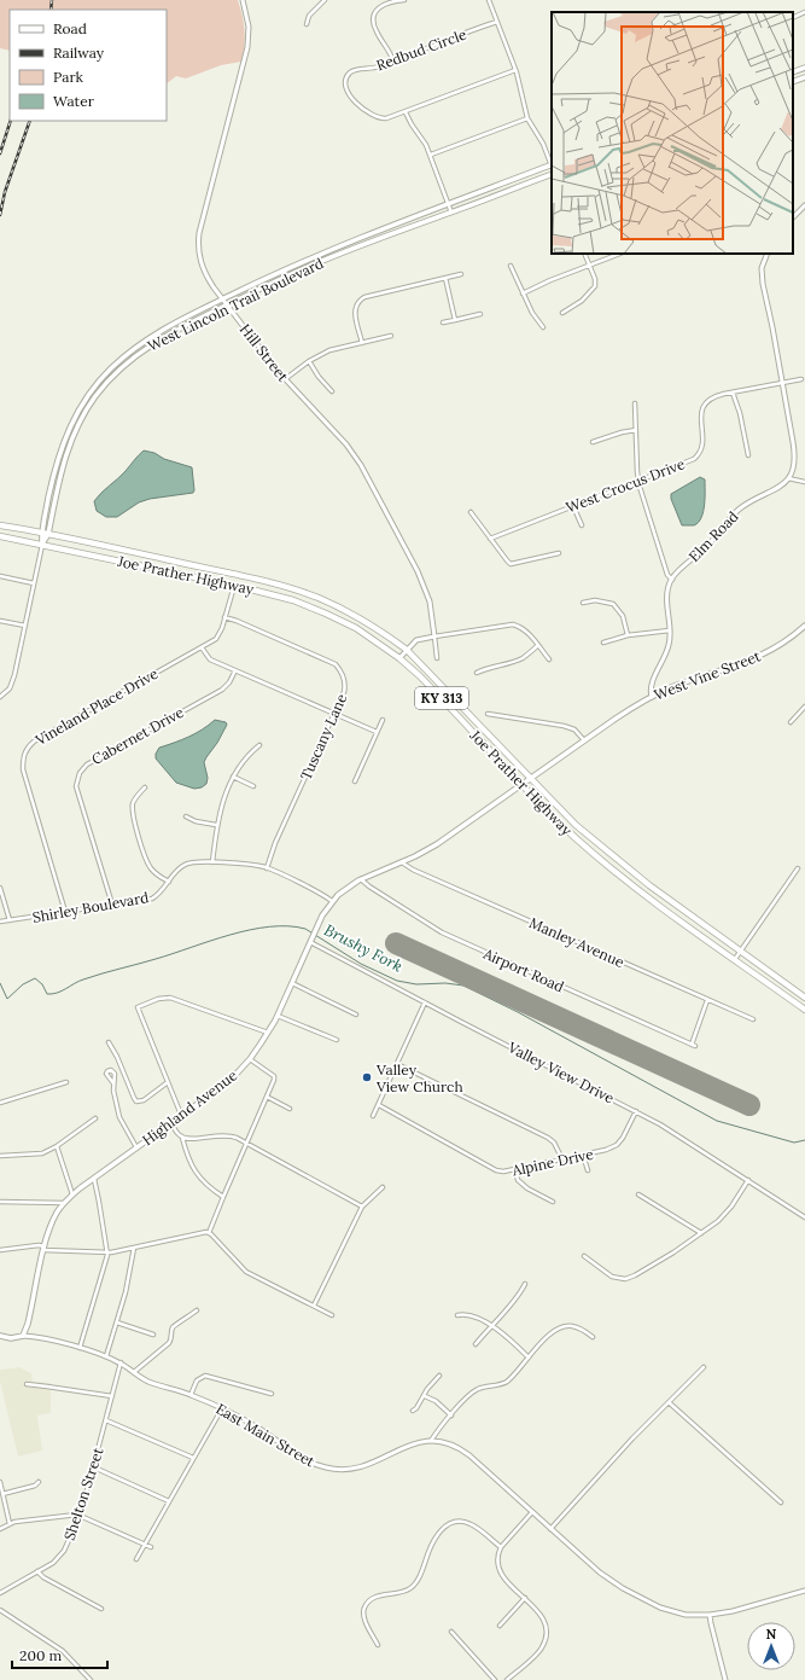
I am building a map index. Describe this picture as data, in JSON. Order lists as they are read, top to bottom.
{
  "streets": {
    "highway": ["Joe Prather Highway", "KY 313"],
    "main road": [
      "West Lincoln Trail Boulevard",
      "West Vine Street",
      "Highland Avenue",
      "East Main Street"
    ],
    "street": [
      "Redbud Circle",
      "Hill Street",
      "West Crocus Drive",
      "Elm Road",
      "Vineland Place Drive",
      "Cabernet Drive",
      "Tuscany Lane",
      "Shirley Boulevard",
      "Manley Avenue",
      "Airport Road",
      "Valley View Drive",
      "Alpine Drive",
      "Shelton Street"
    ]
  },
  "crossings": [
    ["West Lincoln Trail Boulevard", "Hill Street"],
    ["West Lincoln Trail Boulevard", "Joe Prather Highway"],
    ["Joe Prather Highway", "Vineland Place Drive"],
    ["Joe Prather Highway", "Highland Avenue"],
    ["West Vine Street", "Highland Avenue"],
    ["Vineland Place Drive", "Tuscany Lane"],
    ["Vineland Place Drive", "Shirley Boulevard"],
    ["Cabernet Drive", "Shirley Boulevard"],
    ["Tuscany Lane", "Shirley Boulevard"],
    ["Shirley Boulevard", "Highland Avenue"],
    ["Manley Avenue", "Airport Road"],
    ["Manley Avenue", "Highland Avenue"],
    ["Airport Road", "Highland Avenue"],
    ["Valley View Drive", "Highland Avenue"],
    ["Valley View Drive", "Alpine Drive"],
    ["Highland Avenue", "East Main Street"],
    ["East Main Street", "Shelton Street"]
  ],
  "water": ["Brushy Fork"],
  "places": ["Valley View Church"],
  "legend": [
    "Road",
    "Railway",
    "Park",
    "Water"
  ],
  "scale_bar": "200 m",
  "north": "top"
}
